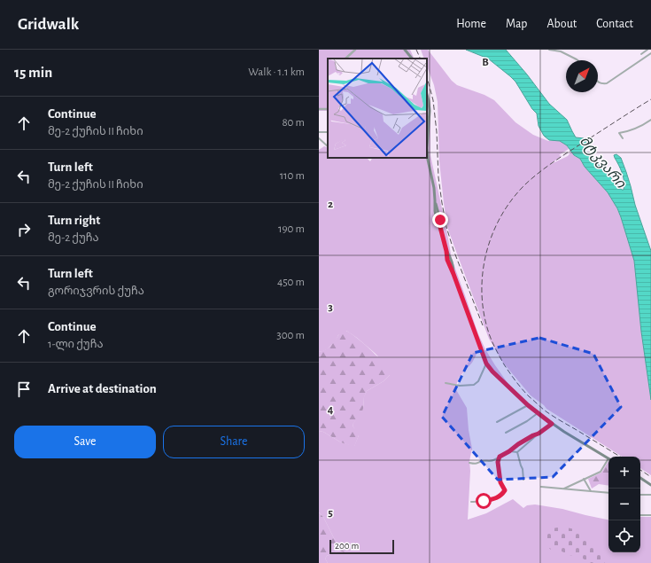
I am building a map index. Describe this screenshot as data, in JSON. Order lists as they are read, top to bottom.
{
  "water": ["მტკვარი"],
  "scale_bar": "200 m",
  "north": "top right",
  "page": {
    "header": "Gridwalk",
    "nav": [
      "Home",
      "Map",
      "About",
      "Contact"
    ],
    "heading": ["15 min", "Walk · 1.1 km"],
    "list": [
      ["Continue", "მე-2 ქუჩის II ჩიხი", "80 m"],
      ["Turn left", "მე-2 ქუჩის II ჩიხი", "110 m"],
      ["Turn right", "მე-2 ქუჩა", "190 m"],
      ["Turn left", "გორიჯვრის ქუჩა", "450 m"],
      ["Continue", "1-ლი ქუჩა", "300 m"],
      "Arrive at destination"
    ],
    "buttons": ["Save", "Share"],
    "map_buttons": ["+", "−"],
    "scale": "200 m"
  },
  "grid": {
    "columns": ["B"],
    "rows": [
      "2",
      "3",
      "4",
      "5"
    ]
  }
}
